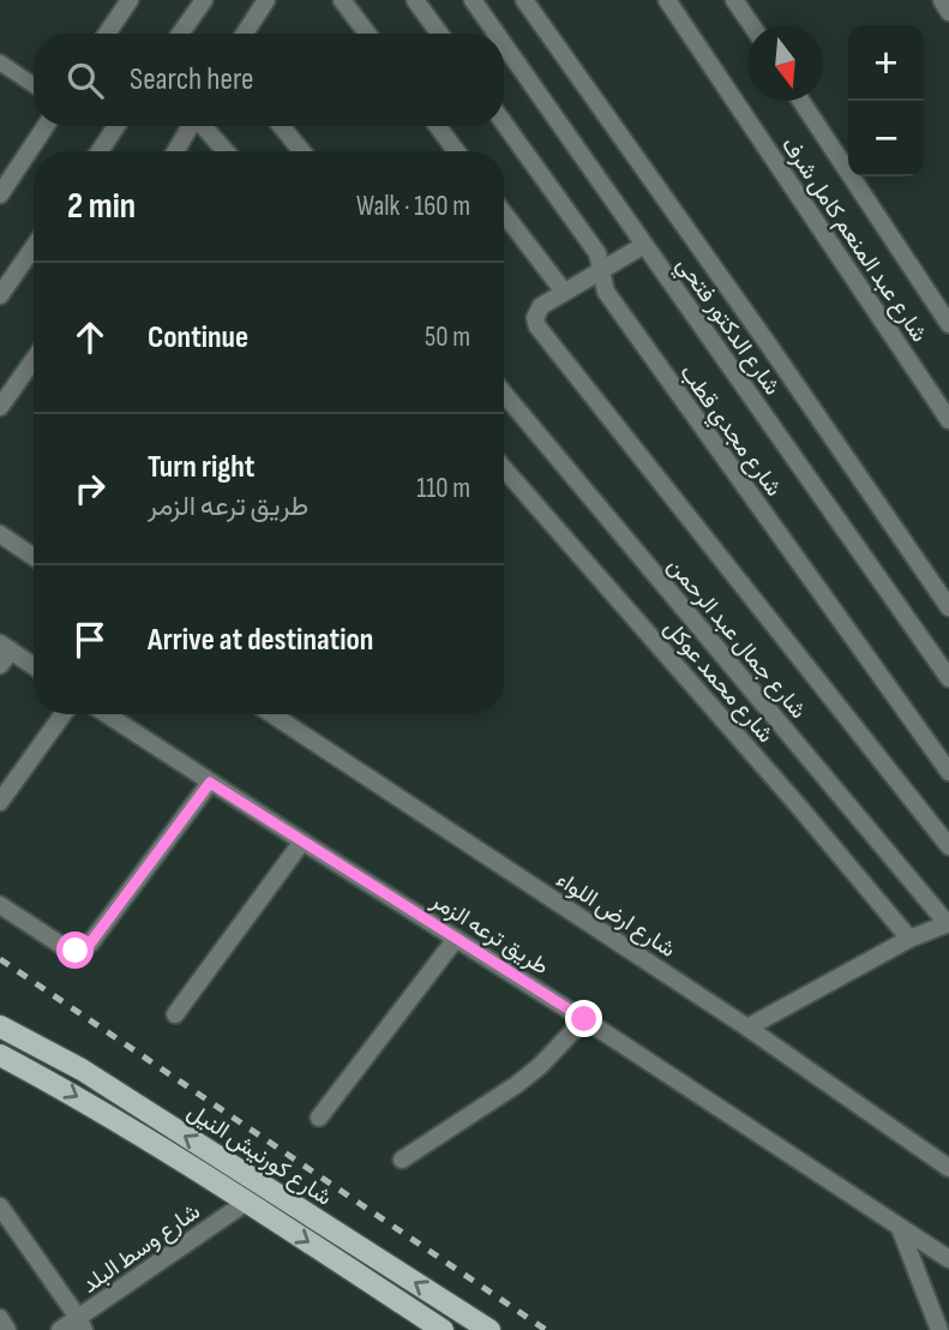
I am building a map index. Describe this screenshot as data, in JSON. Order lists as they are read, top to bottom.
{
  "streets": {
    "main road": ["شارع كورنيش النيل"],
    "street": [
      "شارع عبد المنعم كامل شرف",
      "شارع الدكتور فتحي",
      "شارع مجدي قطب",
      "شارع جمال عبد الرحمن",
      "شارع محمد عوكل",
      "شارع ارض اللواء",
      "طريق ترعه الزمر",
      "شارع وسط البلد"
    ]
  },
  "crossings": [
    ["شارع كورنيش النيل", "شارع وسط البلد"]
  ],
  "north": "bottom",
  "page": {
    "map_buttons": ["+", "−"],
    "search": "Search here",
    "heading": ["2 min", "Walk · 160 m"],
    "list": [
      ["Continue", "50 m"],
      ["Turn right", "طريق ترعه الزمر", "110 m"],
      "Arrive at destination"
    ]
  }
}
